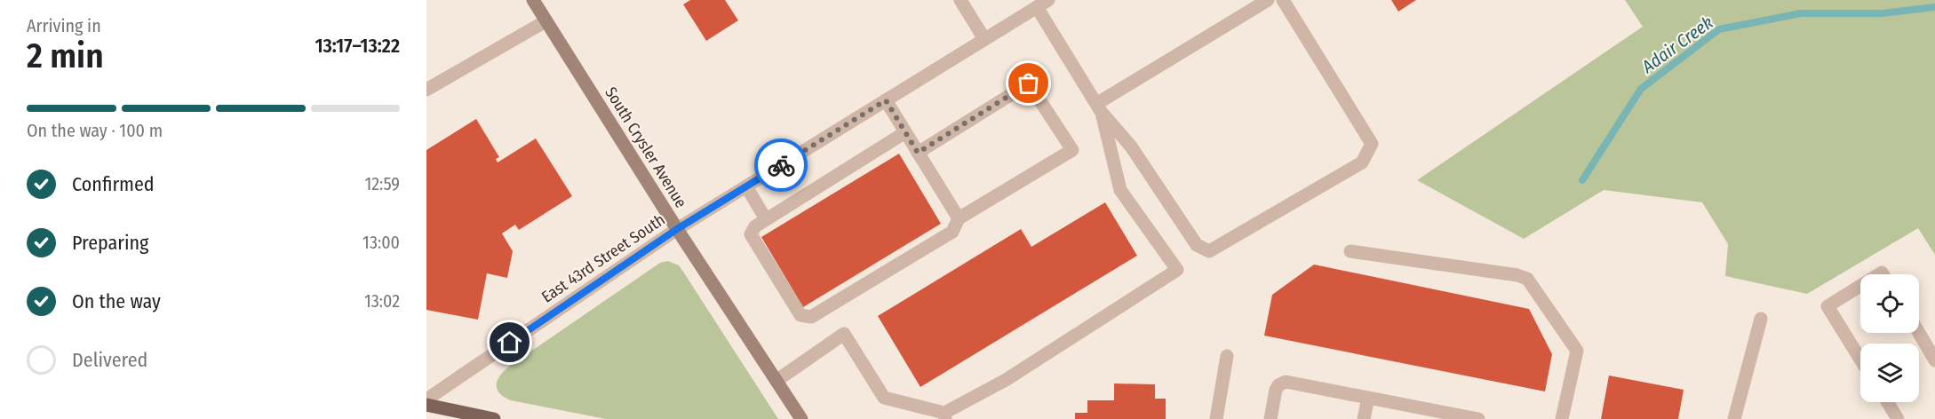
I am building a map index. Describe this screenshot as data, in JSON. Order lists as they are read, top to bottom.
{
  "streets": {
    "main road": ["South Crysler Avenue"],
    "street": ["East 43rd Street South"]
  },
  "crossings": [
    ["South Crysler Avenue", "East 43rd Street South"]
  ],
  "water": ["Adair Creek"],
  "page": {
    "heading": ["2 min", "Arriving in", "13:17–13:22"],
    "bar": "On the way · 100 m",
    "list": [
      ["Confirmed", "12:59"],
      ["Preparing", "13:00"],
      ["On the way", "13:02"],
      "Delivered"
    ]
  }
}
